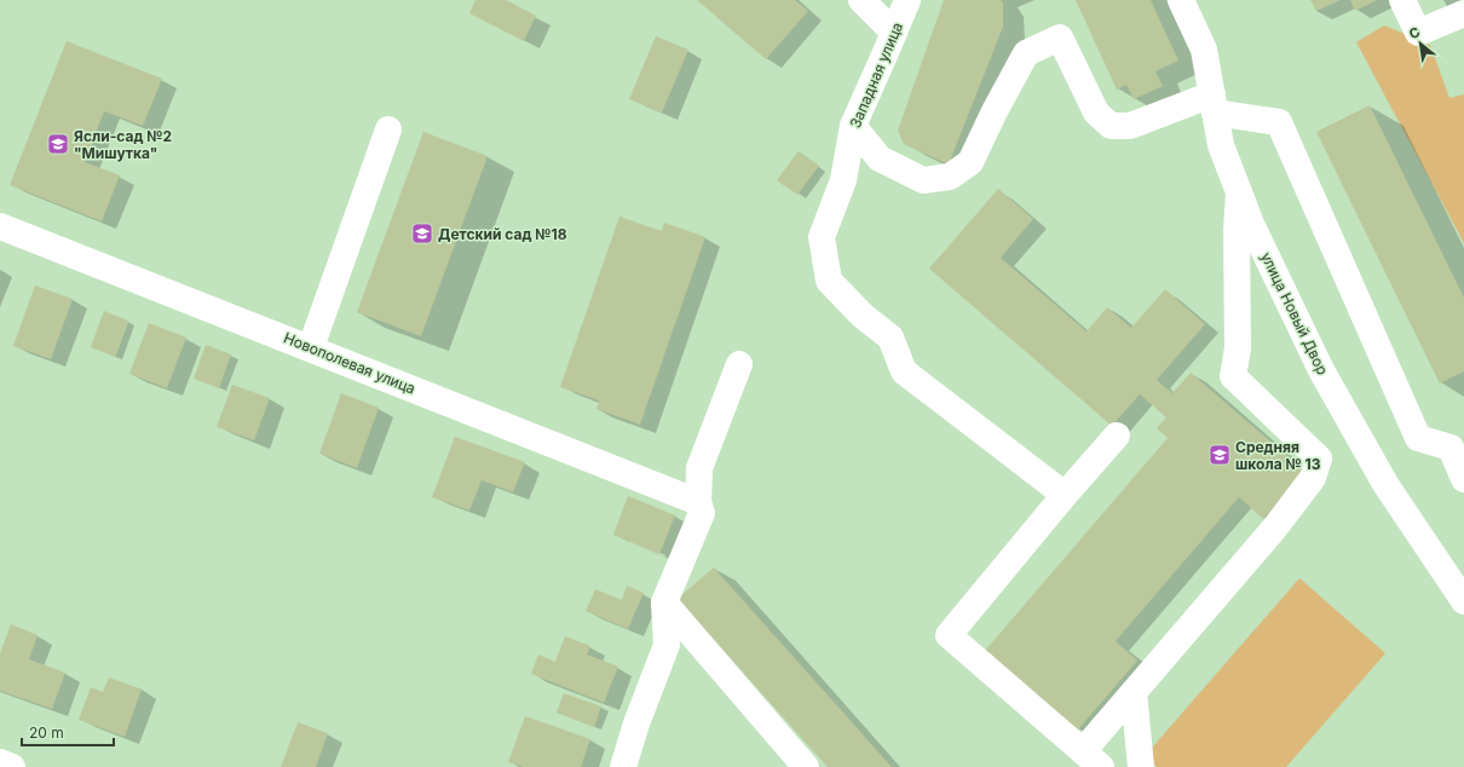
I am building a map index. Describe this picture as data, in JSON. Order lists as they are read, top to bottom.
{
  "streets": {
    "street": ["Западная улица", "улица Новый Двор", "Новополевая улица"]
  },
  "places": {
    "school or university": ["Ясли-сад №2 \"Мишутка\"", "Детский сад №18", "Средняя школа № 13"]
  },
  "scale_bar": "20 m",
  "north": "top left"
}
